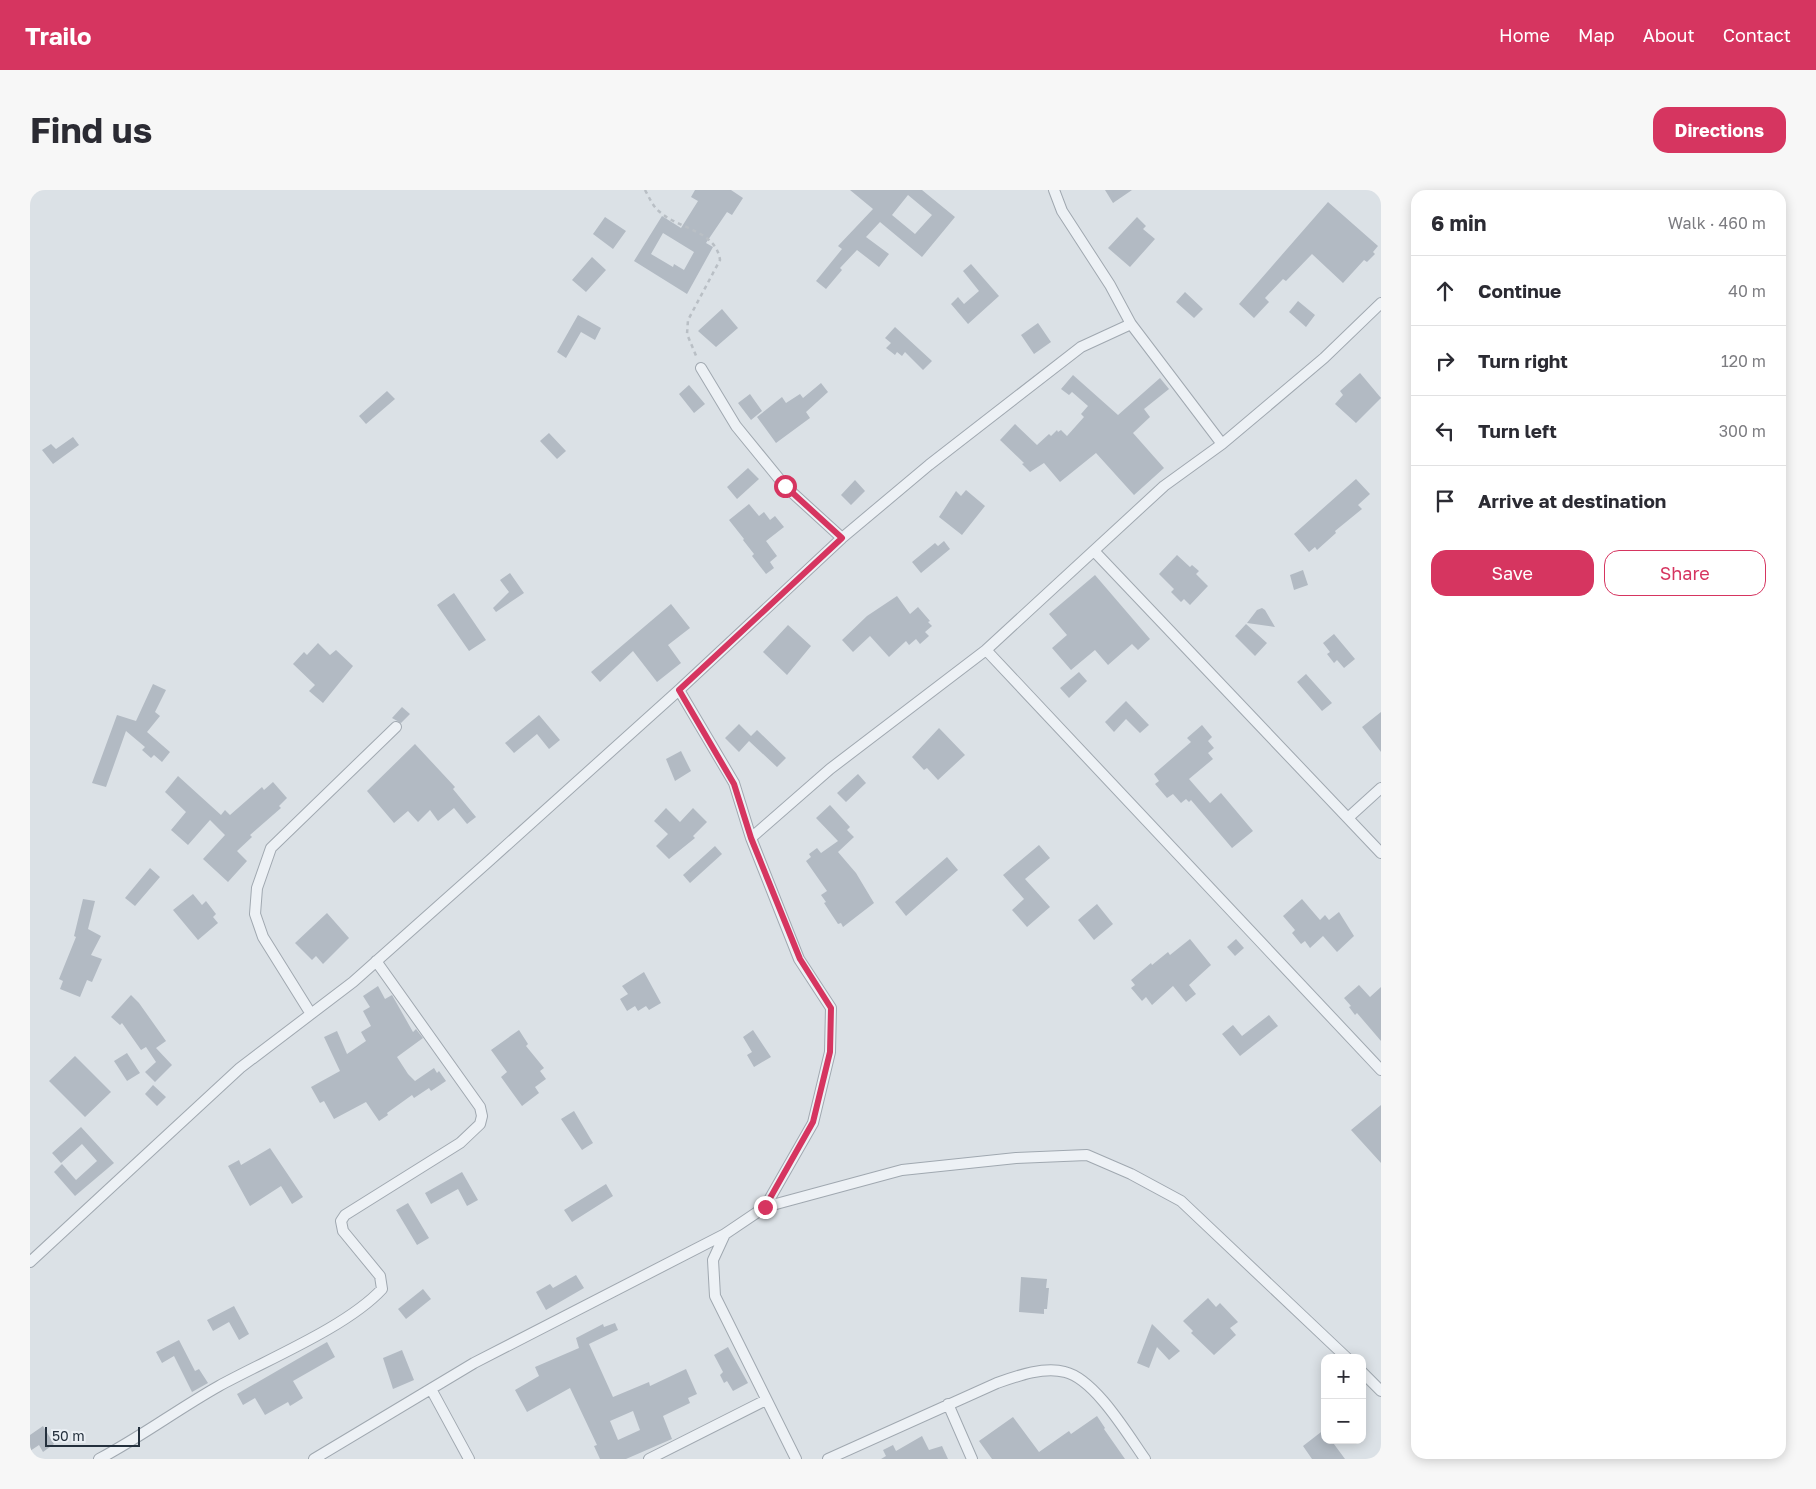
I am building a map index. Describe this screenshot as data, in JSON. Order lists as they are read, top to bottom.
{
  "scale_bar": "50 m",
  "page": {
    "header": "Trailo",
    "nav": [
      "Home",
      "Map",
      "About",
      "Contact"
    ],
    "buttons": [
      "Directions",
      ["Save", "Share"]
    ],
    "title": "Find us",
    "heading": ["6 min", "Walk · 460 m"],
    "list": [
      ["Continue", "40 m"],
      ["Turn right", "120 m"],
      ["Turn left", "300 m"],
      "Arrive at destination"
    ],
    "map_buttons": ["+", "−"],
    "scale": "50 m"
  }
}
